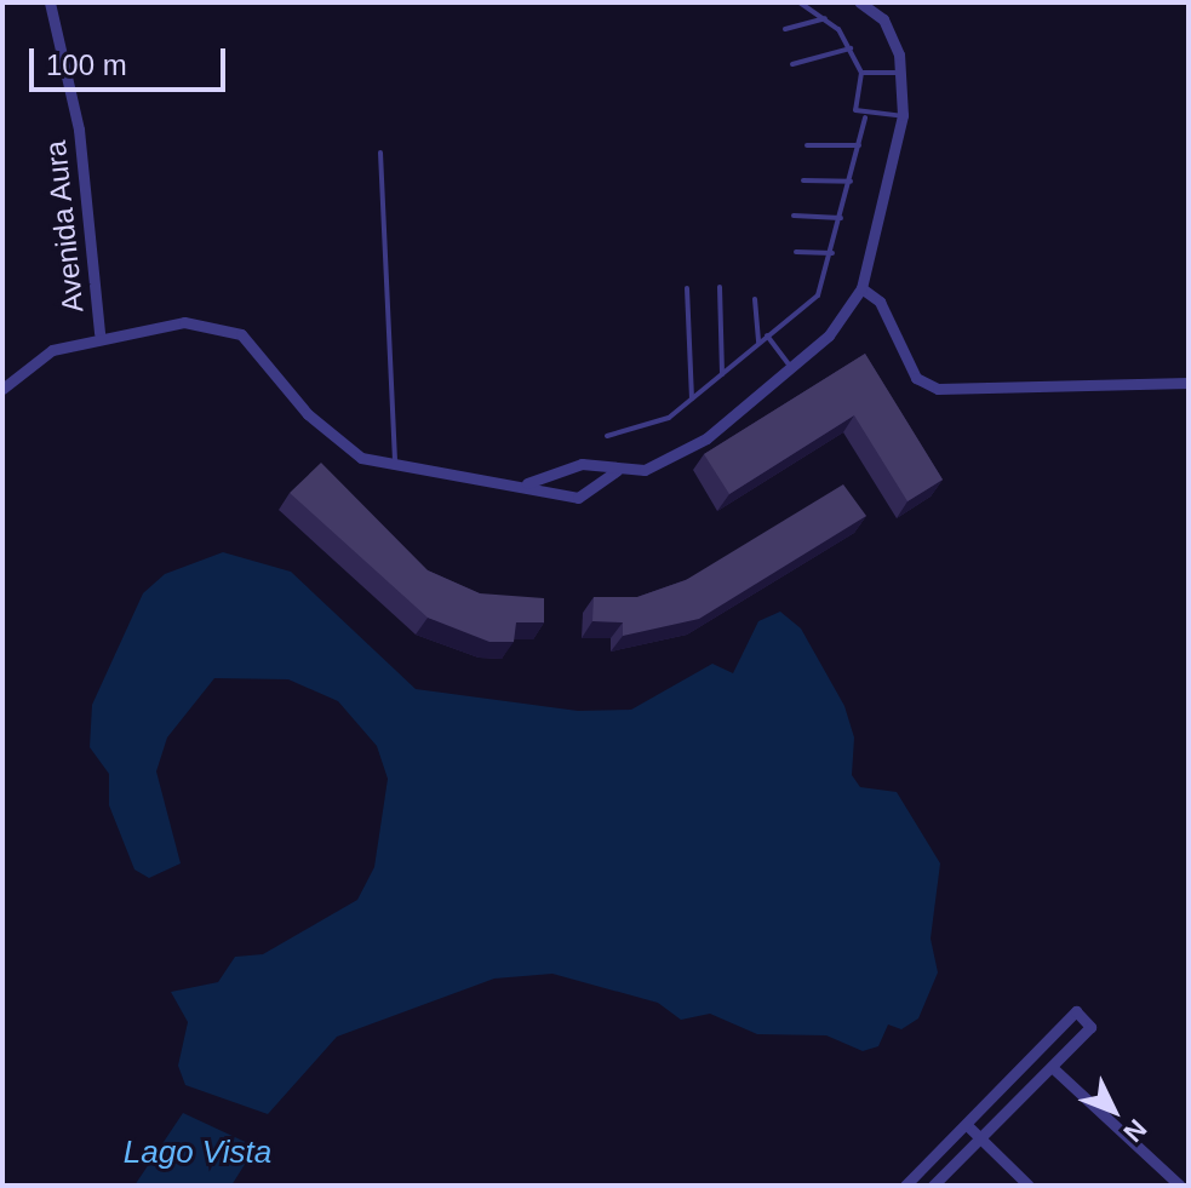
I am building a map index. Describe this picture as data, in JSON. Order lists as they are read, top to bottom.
{
  "streets": {
    "street": ["Avenida Aura"]
  },
  "water": ["Lago Vista"],
  "scale_bar": "100 m",
  "north": "bottom right"
}
